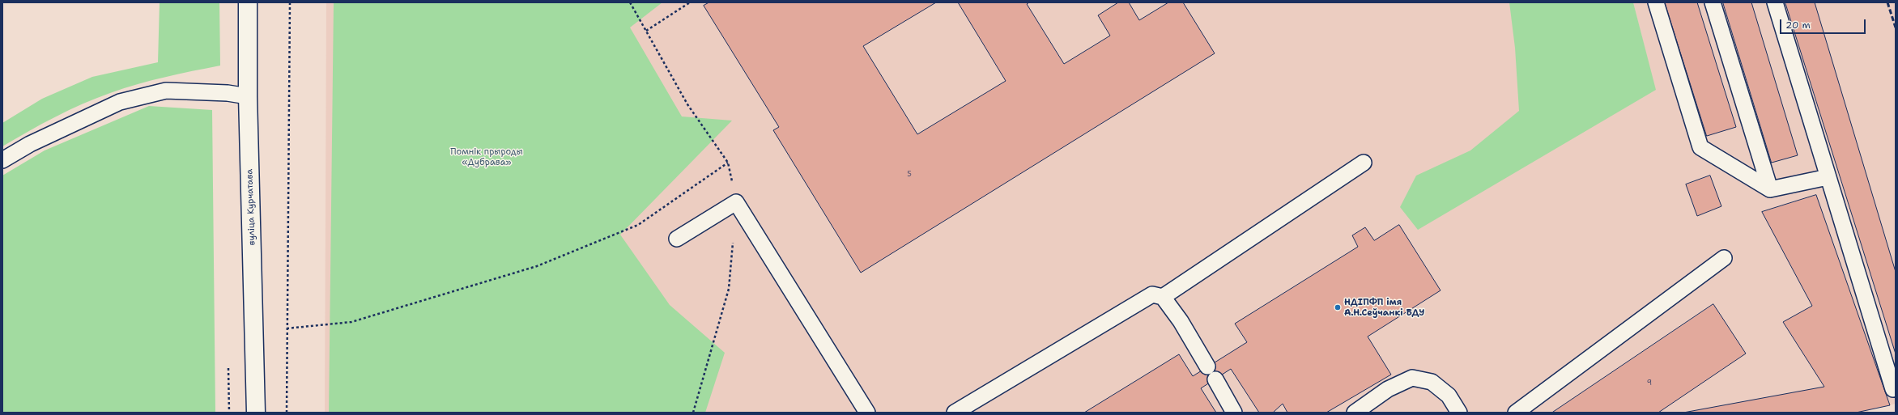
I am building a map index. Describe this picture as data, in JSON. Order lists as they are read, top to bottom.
{
  "streets": {
    "street": ["вуліца Курчатава"]
  },
  "parks": ["Помнік прыроды «Дубрава»"],
  "places": ["НДІПФП імя А.Н.Сеўчанкі БДУ"],
  "house_numbers": ["5", "9"],
  "scale_bar": "20 m"
}
